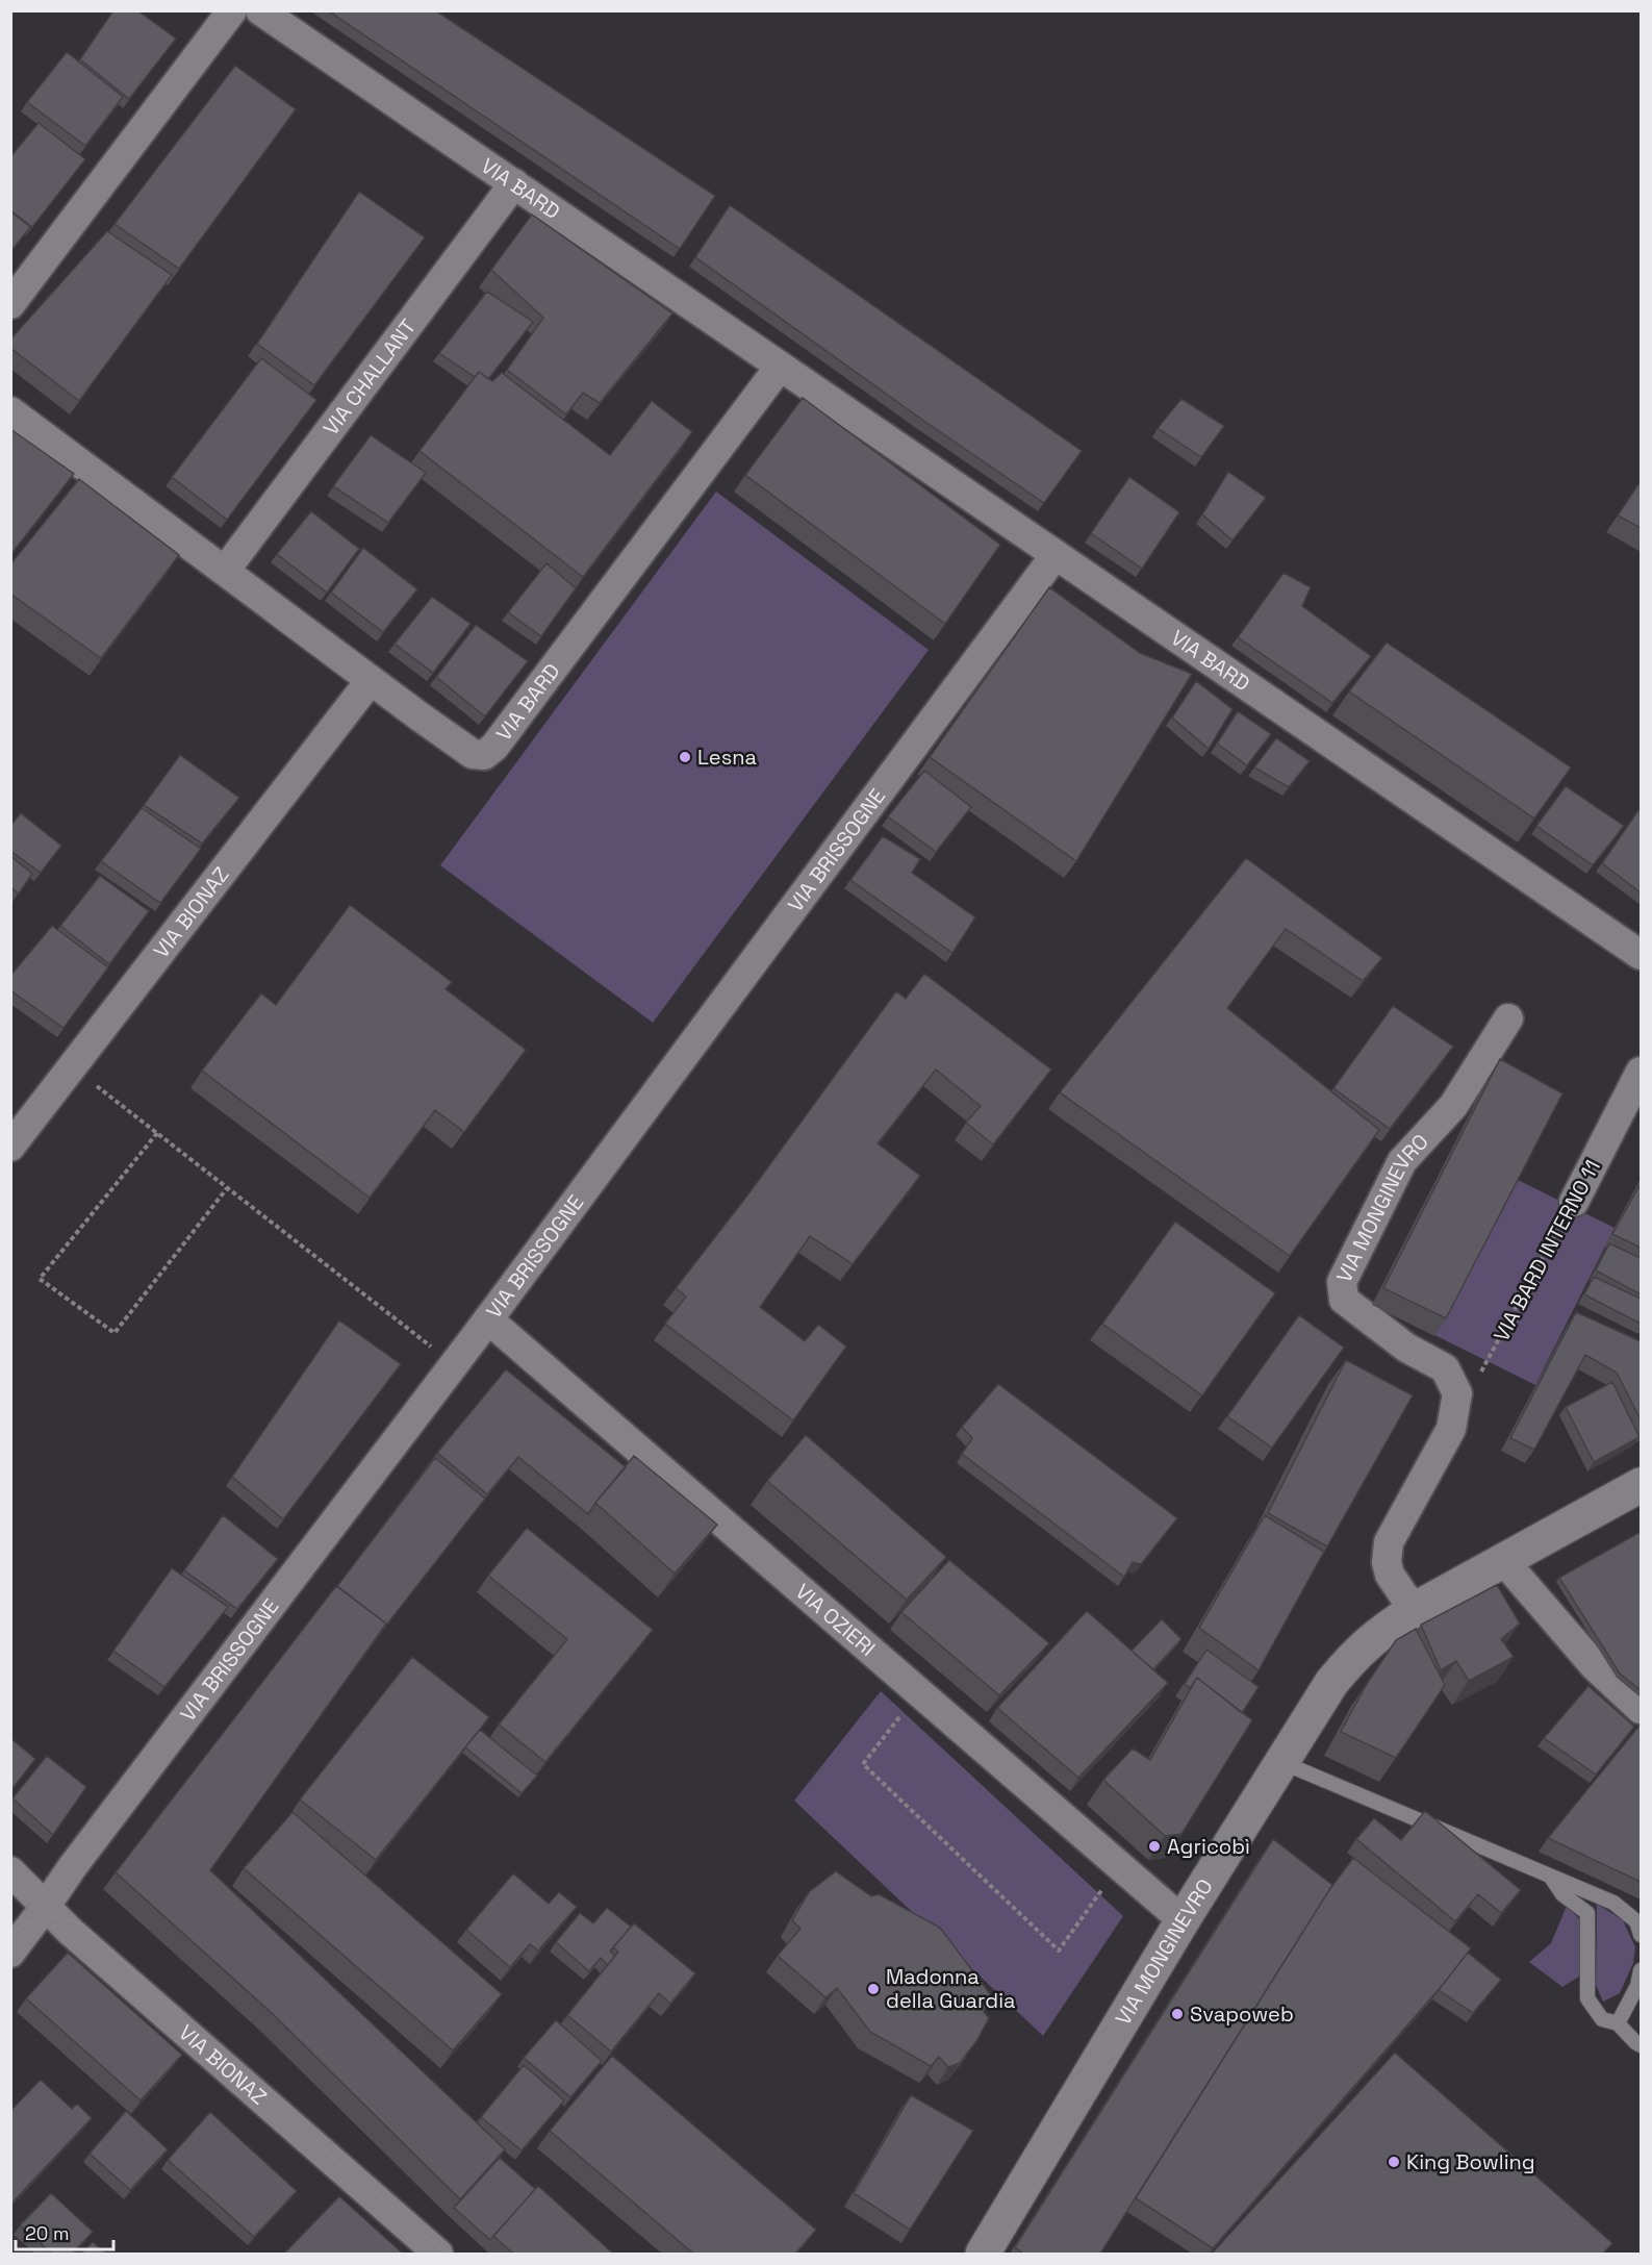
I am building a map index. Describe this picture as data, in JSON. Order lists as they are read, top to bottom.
{
  "streets": {
    "street": [
      "VIA BARD",
      "VIA CHALLANT",
      "VIA BRISSOGNE",
      "VIA BIONAZ",
      "VIA MONGINEVRO",
      "VIA BARD INTERNO 11",
      "VIA OZIERI"
    ]
  },
  "crossings": [
    ["VIA BARD", "VIA CHALLANT"],
    ["VIA BARD", "VIA BRISSOGNE"],
    ["VIA BARD", "VIA BIONAZ"],
    ["VIA BRISSOGNE", "VIA BIONAZ"],
    ["VIA BRISSOGNE", "VIA OZIERI"],
    ["VIA MONGINEVRO", "VIA OZIERI"]
  ],
  "places": [
    "Lesna",
    "Agricobì",
    "Madonna della Guardia",
    "Svapoweb",
    "King Bowling"
  ],
  "scale_bar": "20 m"
}
